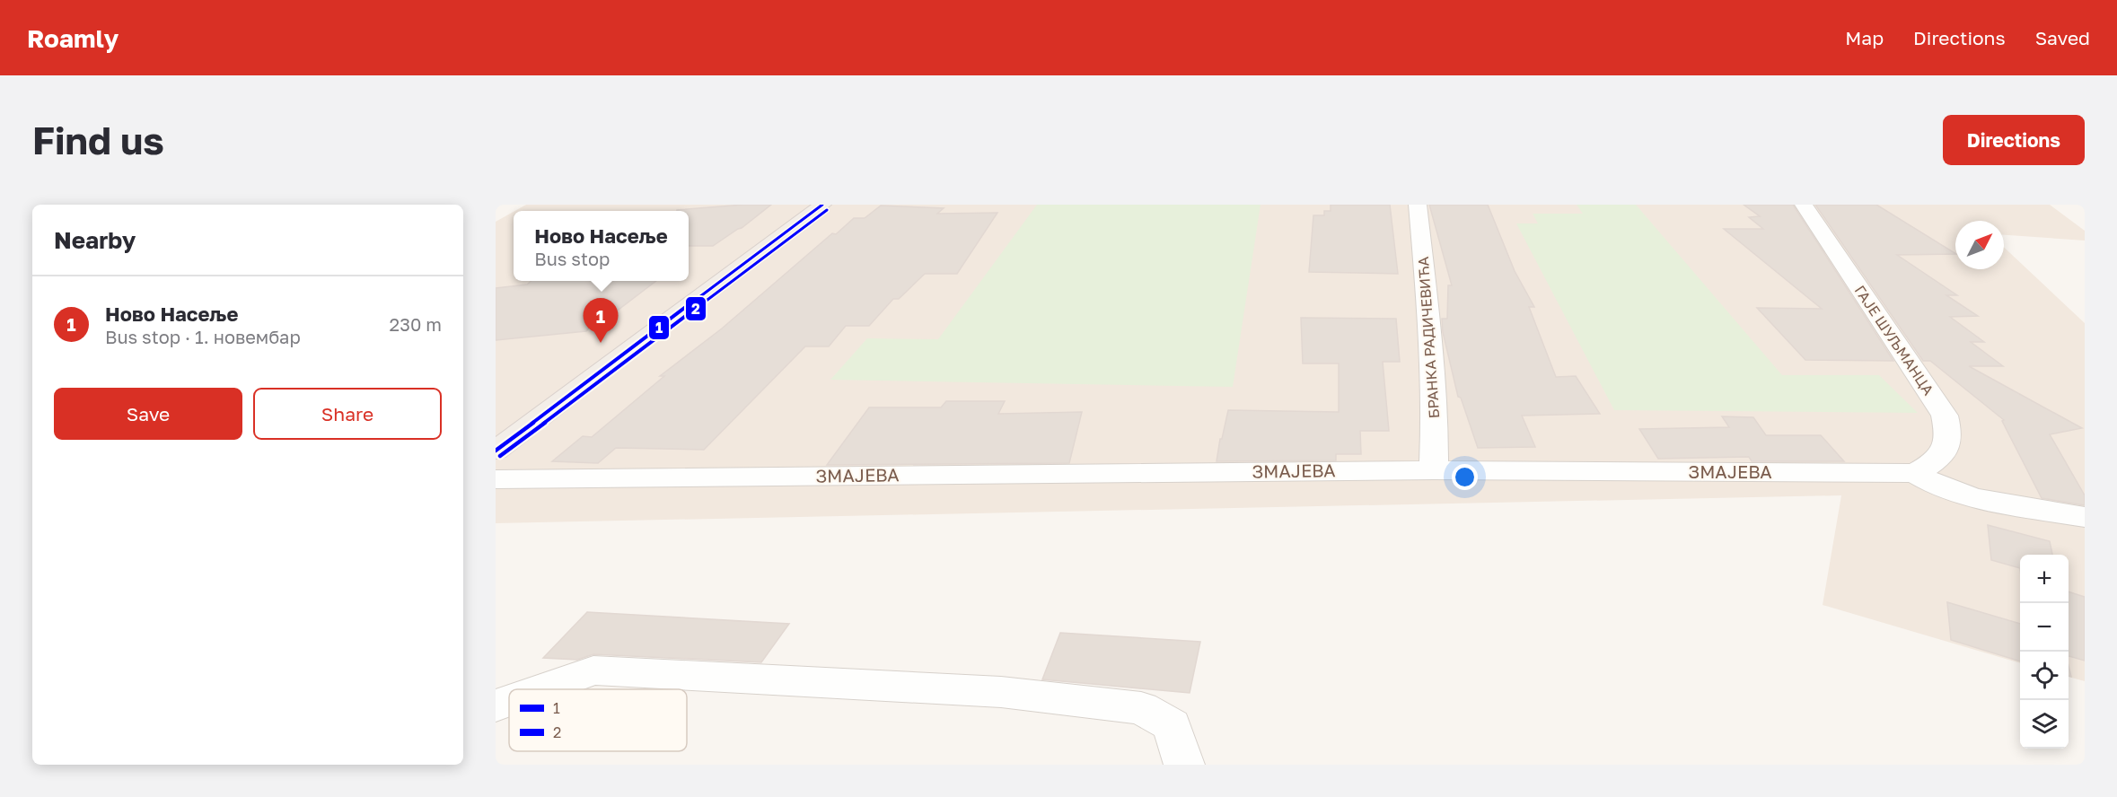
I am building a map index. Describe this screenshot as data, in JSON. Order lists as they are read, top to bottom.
{
  "streets": {
    "street": ["БРАНКА РАДИЧЕВИЋА", "ГАЈЕ ШУЉМАНЦА", "ЗМАЈЕВА"]
  },
  "crossings": [
    ["БРАНКА РАДИЧЕВИЋА", "ЗМАЈЕВА"],
    ["ГАЈЕ ШУЉМАНЦА", "ЗМАЈЕВА"]
  ],
  "lines": ["transit line 1", "transit line 2"],
  "legend": ["1", "2"],
  "north": "top right",
  "page": {
    "header": "Roamly",
    "nav": ["Map", "Directions", "Saved"],
    "buttons": [
      "Directions",
      ["Save", "Share"]
    ],
    "title": "Find us",
    "heading": "Nearby",
    "popup": ["Ново Насеље", "Bus stop"],
    "list": [
      {
        "mark": "1",
        "name": "Ново Насеље",
        "note": "Bus stop · 1. новембар",
        "value": "230 m"
      }
    ],
    "pins": "1",
    "map_buttons": ["+", "−"]
  }
}
